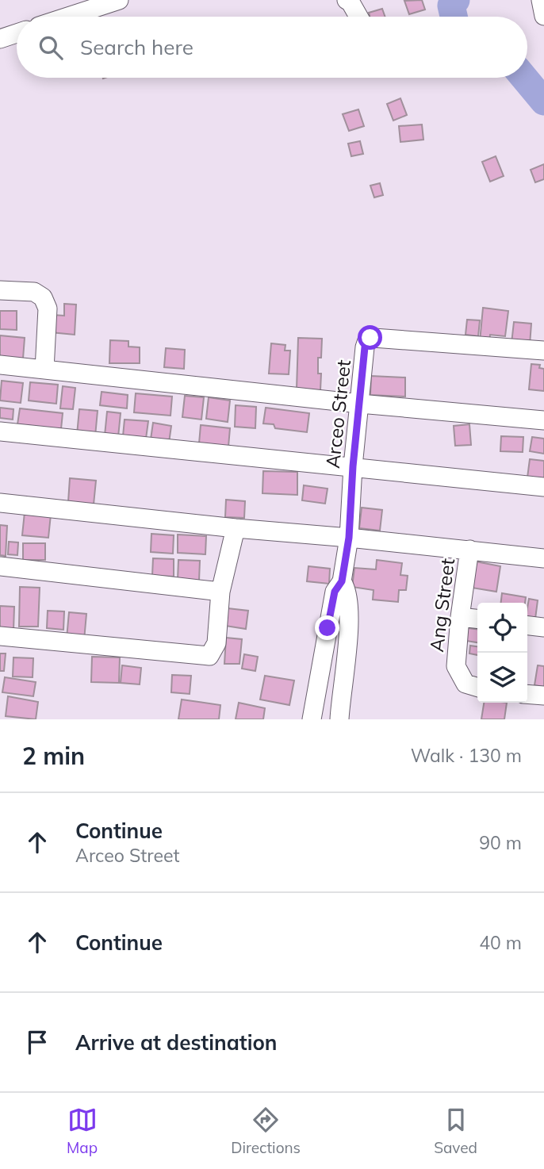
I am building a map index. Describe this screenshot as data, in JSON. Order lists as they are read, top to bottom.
{
  "streets": {
    "street": ["Arceo Street", "Ang Street"]
  },
  "page": {
    "search": "Search here",
    "heading": ["2 min", "Walk · 130 m"],
    "list": [
      ["Continue", "Arceo Street", "90 m"],
      ["Continue", "40 m"],
      "Arrive at destination"
    ],
    "nav": ["Map", "Directions", "Saved"]
  }
}
